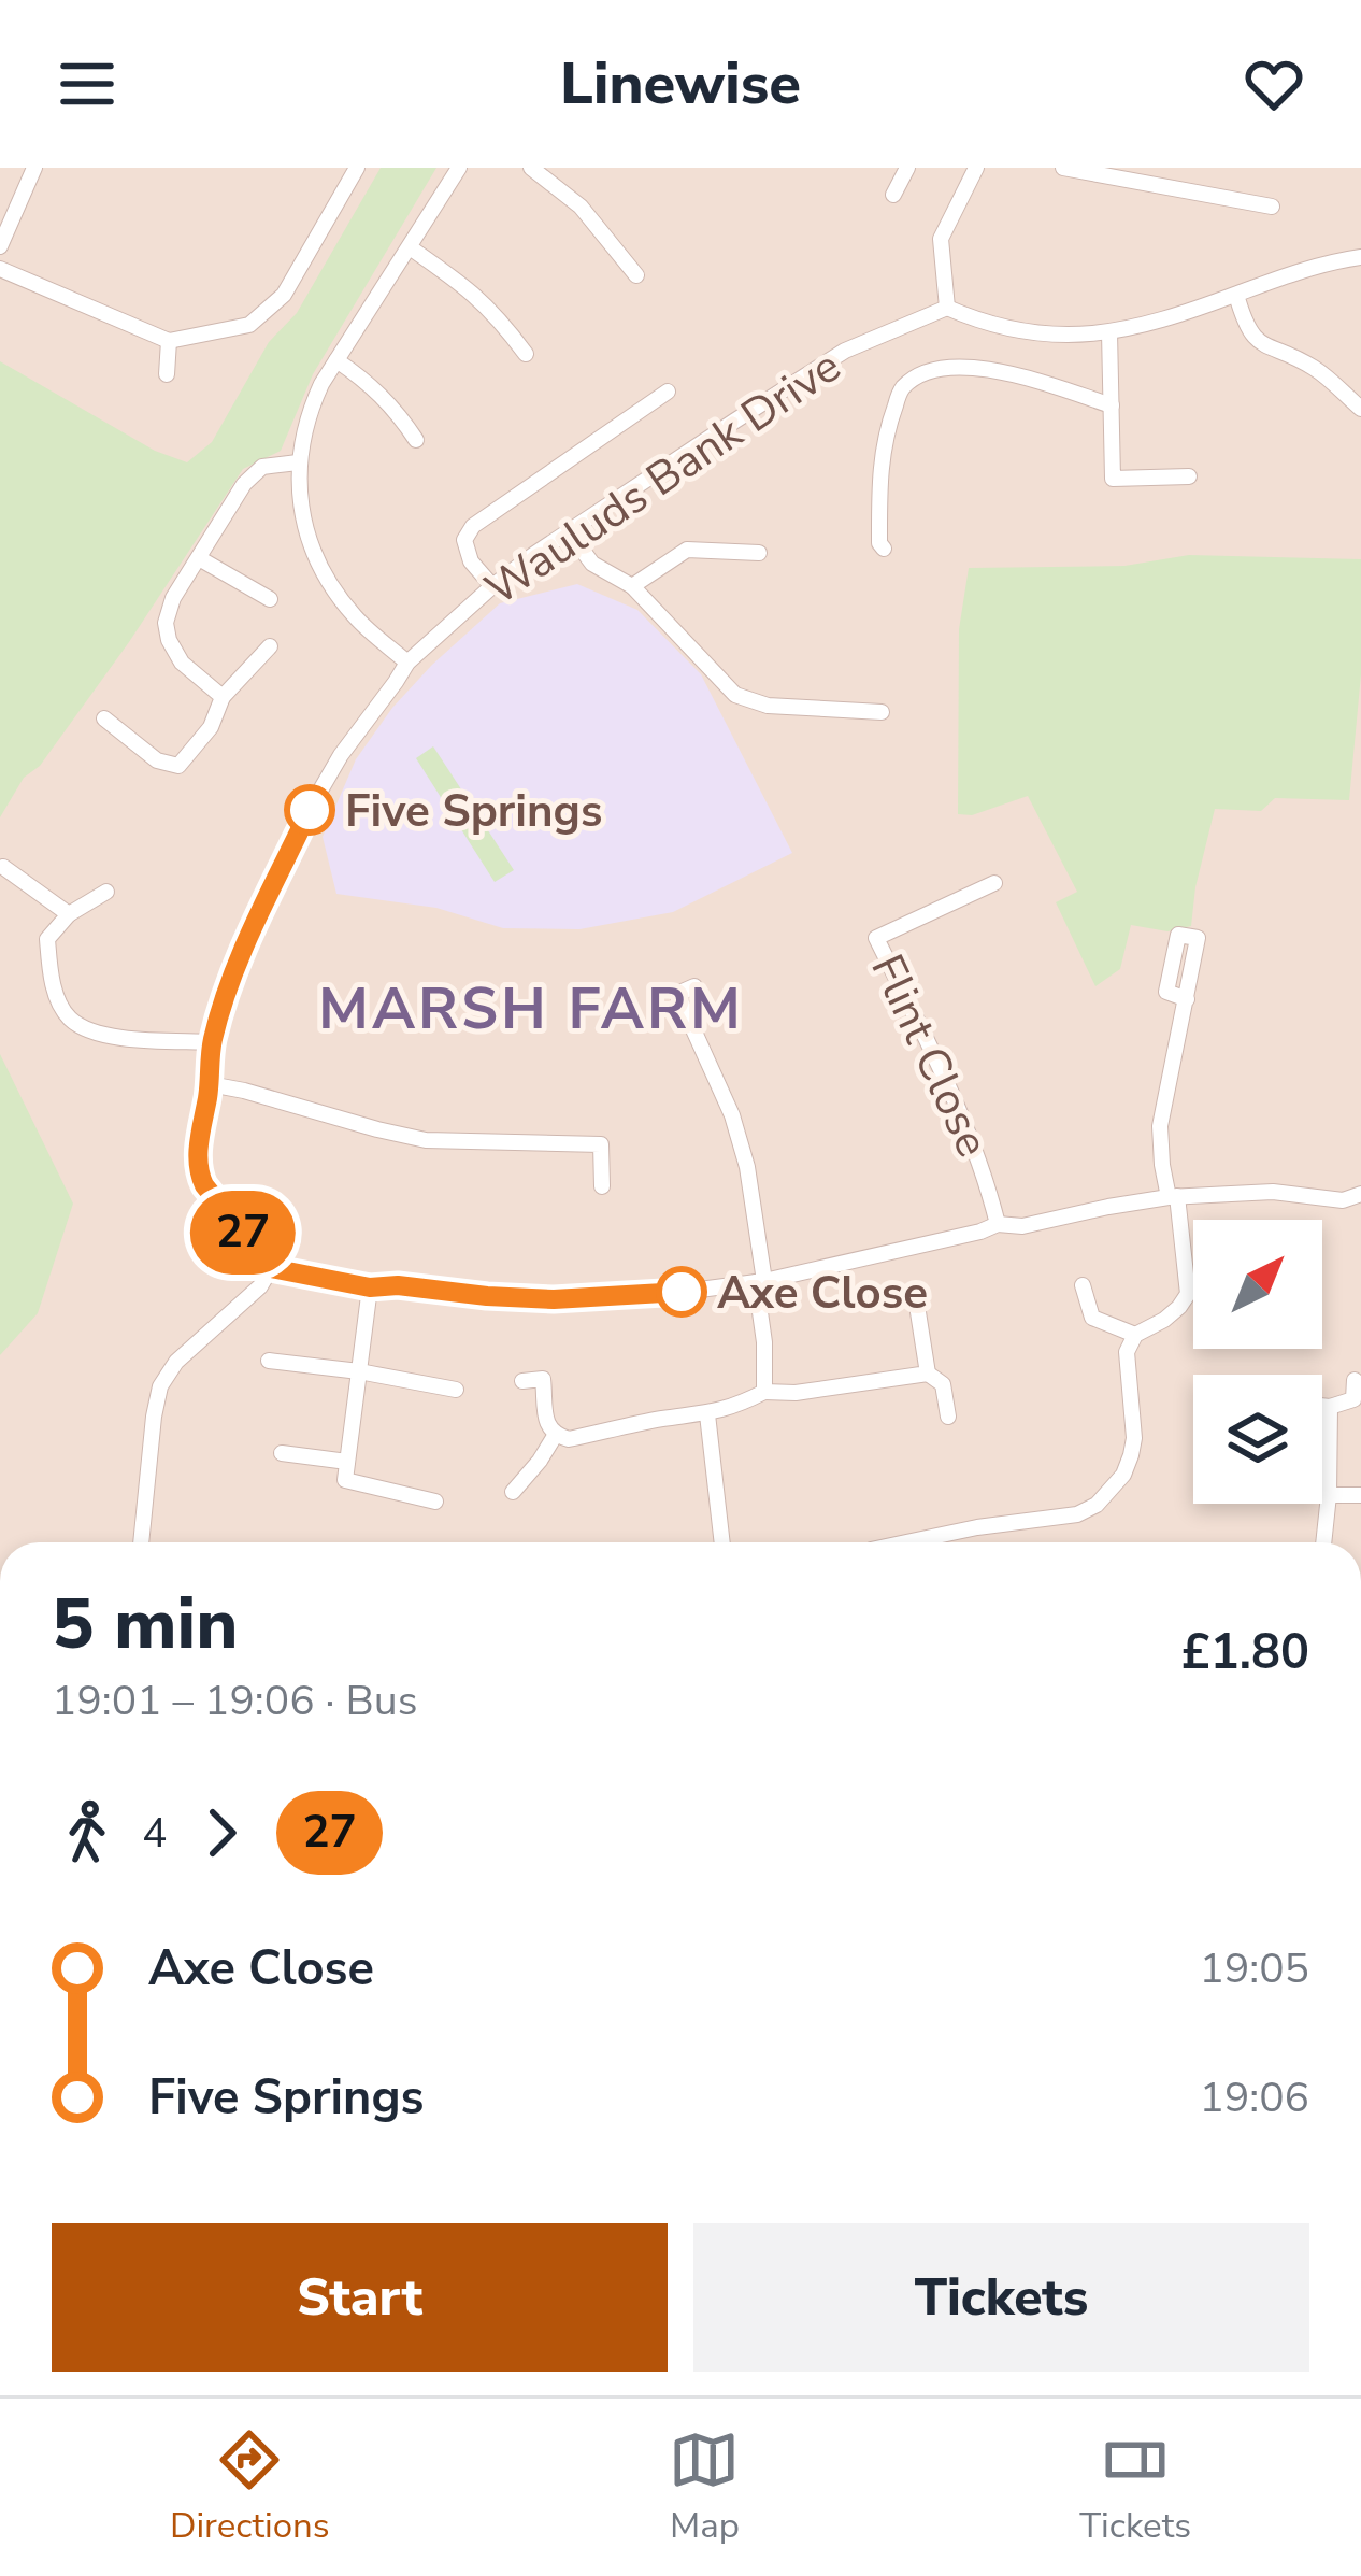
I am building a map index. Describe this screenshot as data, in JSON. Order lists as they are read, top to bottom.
{
  "streets": {
    "street": ["Wauluds Bank Drive", "Flint Close"]
  },
  "districts": ["MARSH FARM"],
  "places": ["Five Springs", "Axe Close"],
  "lines": ["bus line 27"],
  "north": "top right",
  "page": {
    "header": "Linewise",
    "on_map": "27",
    "heading": ["5 min", "19:01 – 19:06 · Bus", "£1.80"],
    "legs": ["4", "27"],
    "list": [
      {
        "name": "Axe Close",
        "value": "19:05"
      },
      {
        "name": "Five Springs",
        "value": "19:06"
      }
    ],
    "buttons": ["Start", "Tickets"],
    "tabs": ["Directions", "Map", "Tickets"]
  }
}
